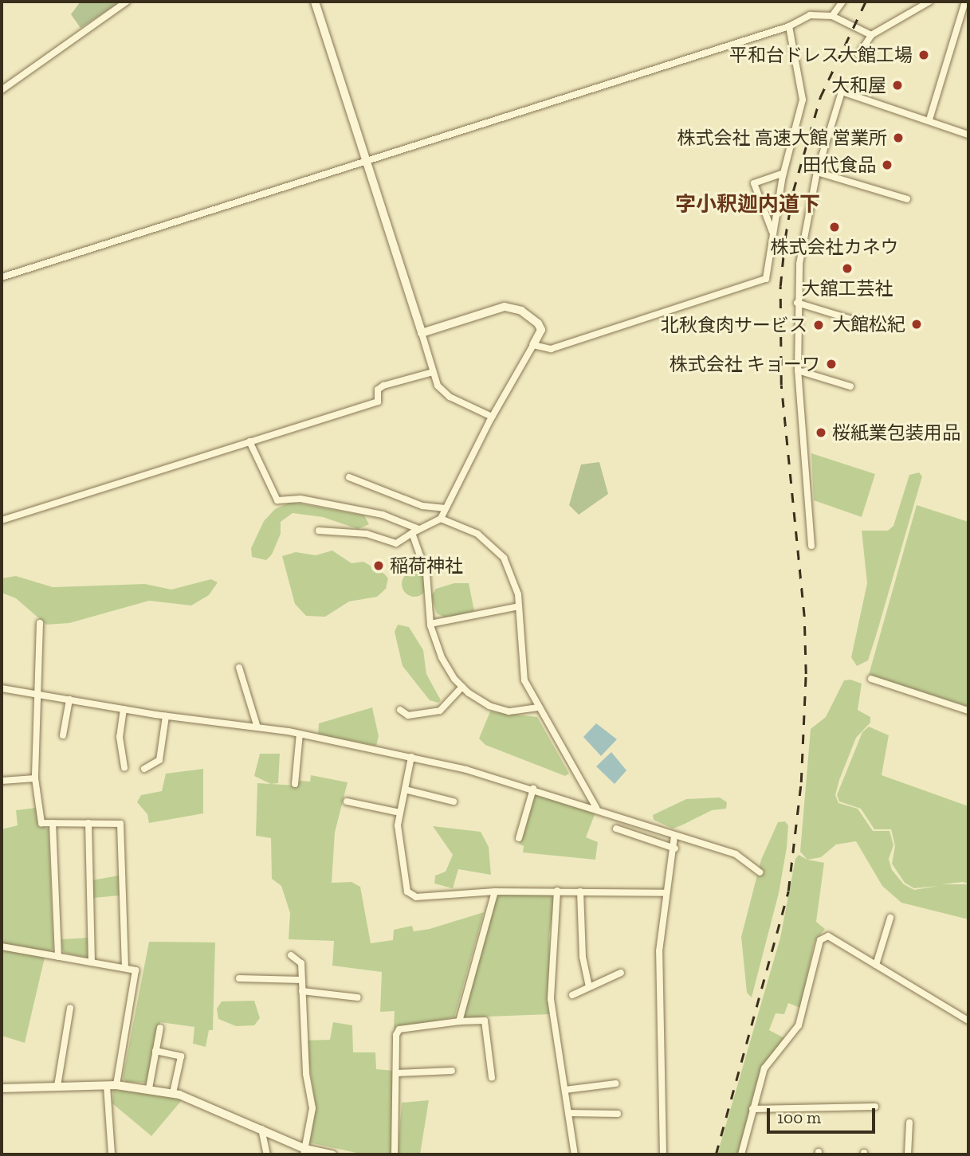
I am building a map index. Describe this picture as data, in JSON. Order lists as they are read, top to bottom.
{
  "districts": ["字小釈迦内道下"],
  "places": [
    "平和台ドレス大館工場",
    "大和屋",
    "株式会社 高速大館 営業所",
    "田代食品",
    "株式会社カネウ",
    "大舘工芸社",
    "大館松紀",
    "北秋食肉サービス",
    "株式会社 キョーワ",
    "桜紙業包装用品",
    "稲荷神社"
  ],
  "scale_bar": "100 m"
}
